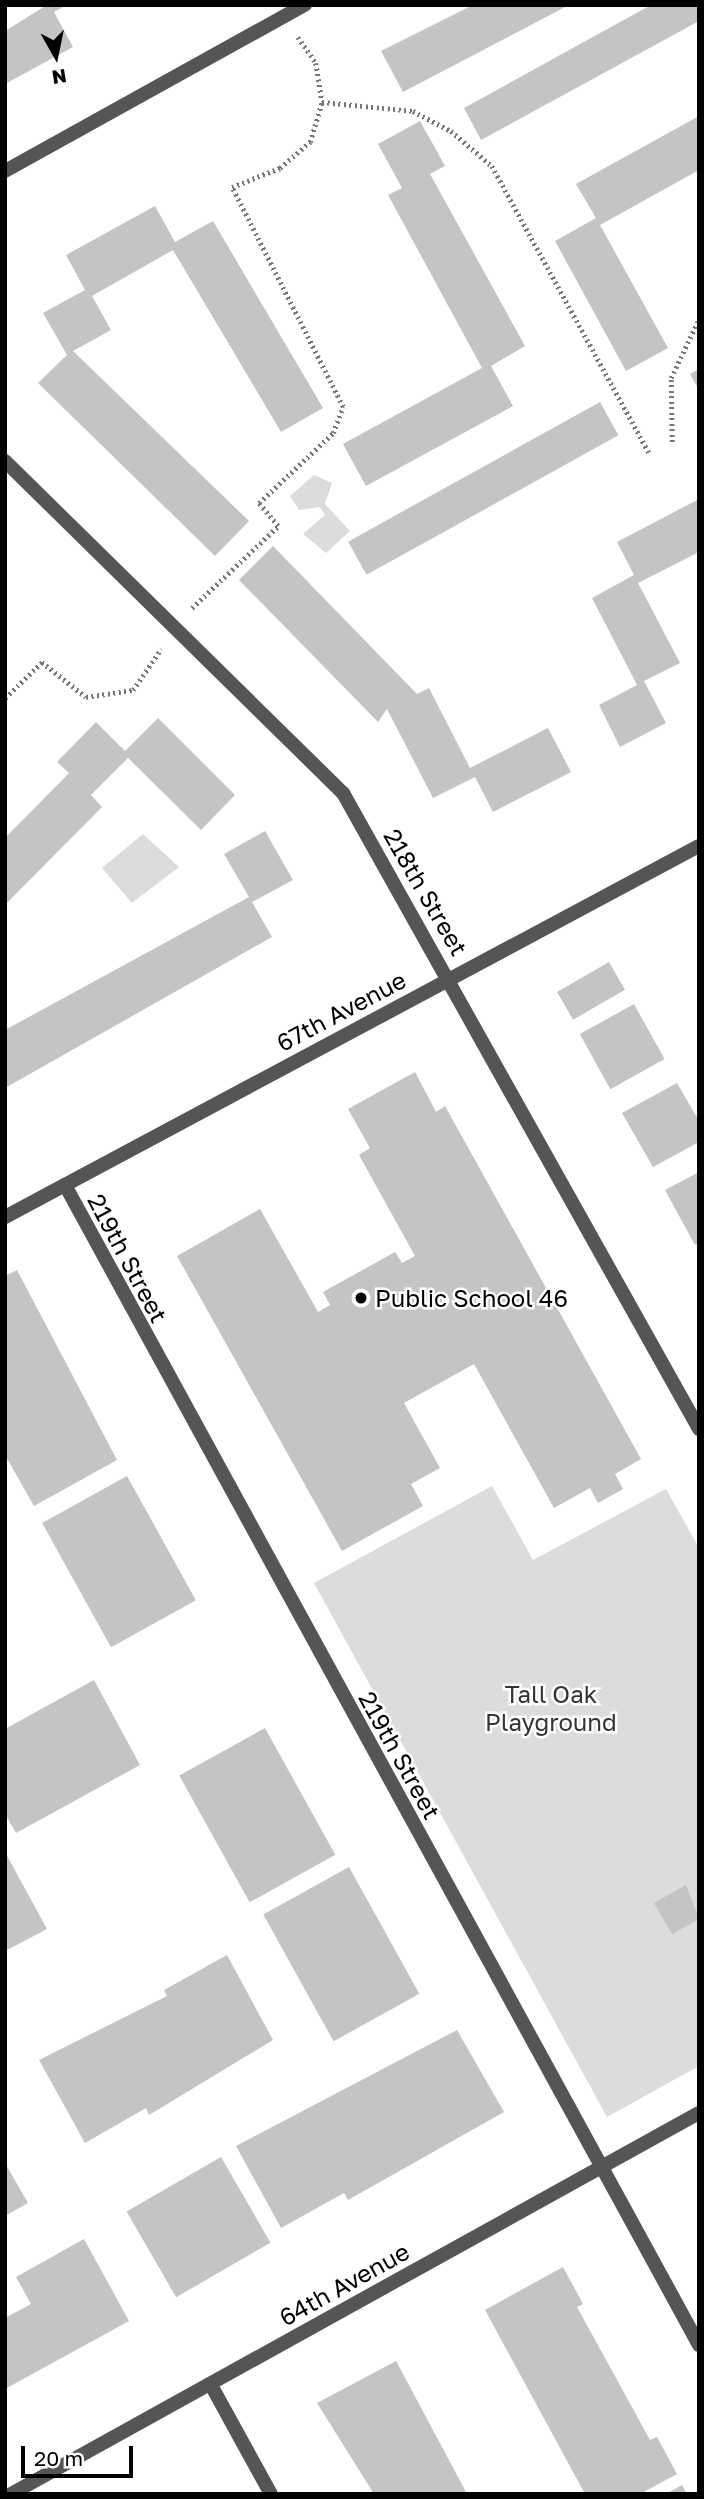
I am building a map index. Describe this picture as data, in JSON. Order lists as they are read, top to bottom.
{
  "streets": {
    "street": [
      "218th Street",
      "67th Avenue",
      "219th Street",
      "64th Avenue"
    ]
  },
  "crossings": [
    ["218th Street", "67th Avenue"],
    ["67th Avenue", "219th Street"],
    ["219th Street", "64th Avenue"]
  ],
  "parks": ["Tall Oak Playground"],
  "places": ["Public School 46"],
  "scale_bar": "20 m",
  "north": "bottom"
}
